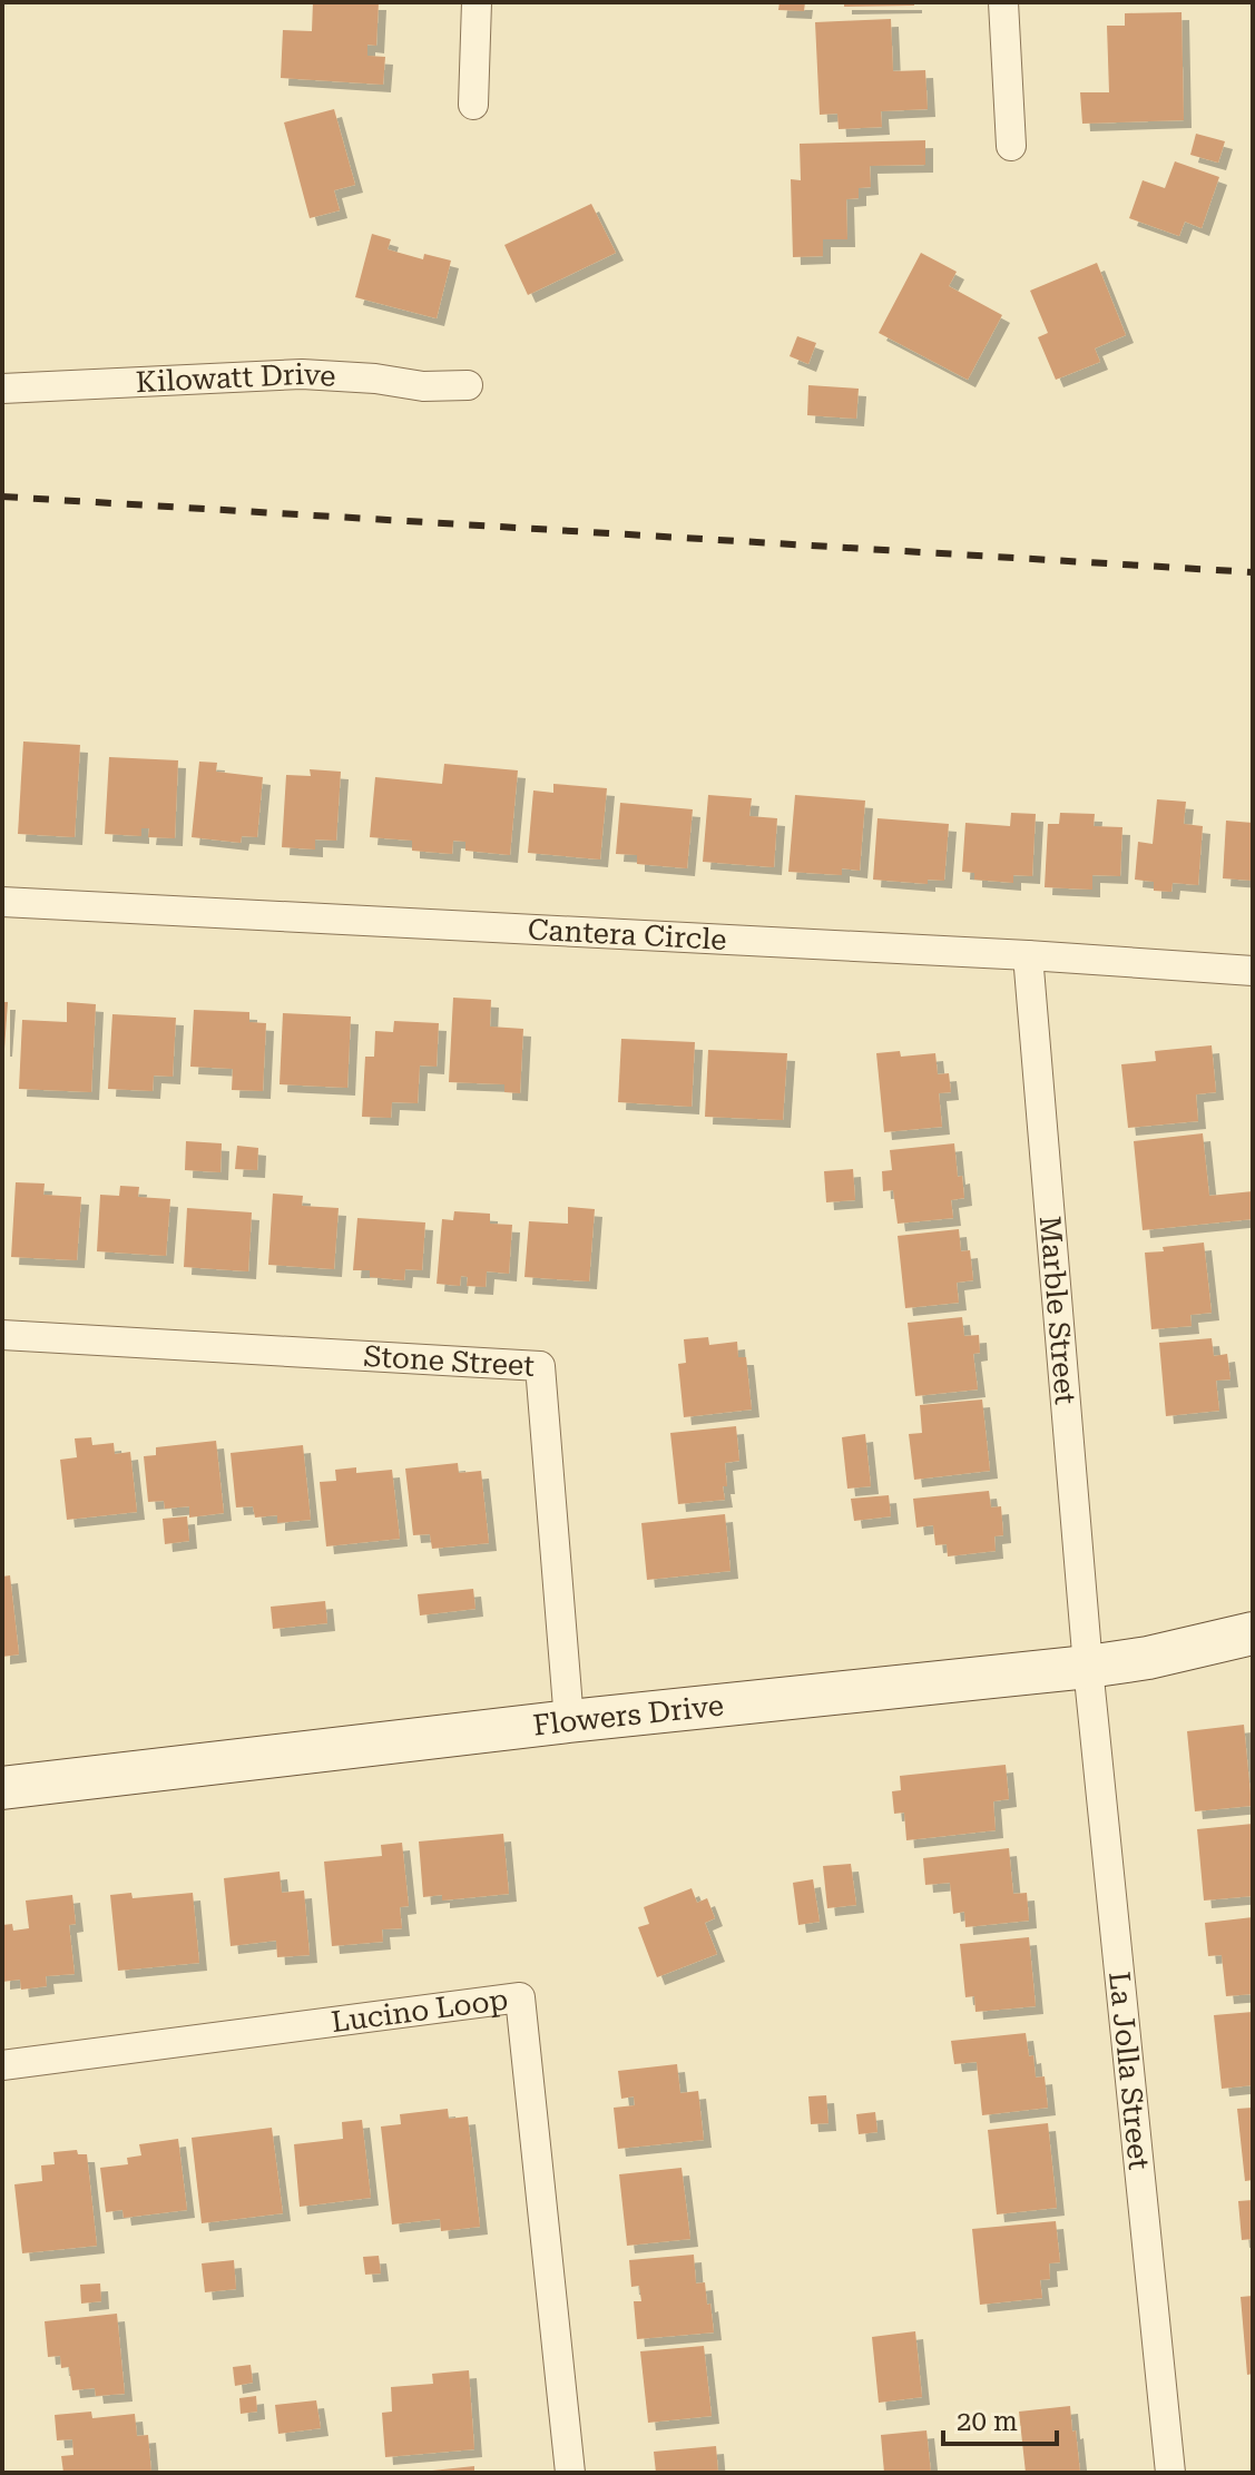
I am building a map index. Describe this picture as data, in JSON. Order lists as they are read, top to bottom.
{
  "streets": {
    "street": [
      "Kilowatt Drive",
      "Cantera Circle",
      "Marble Street",
      "Stone Street",
      "Flowers Drive",
      "Lucino Loop",
      "La Jolla Street"
    ]
  },
  "crossings": [
    ["Cantera Circle", "Marble Street"],
    ["Marble Street", "Flowers Drive"],
    ["Marble Street", "La Jolla Street"],
    ["Stone Street", "Flowers Drive"],
    ["Flowers Drive", "La Jolla Street"]
  ],
  "scale_bar": "20 m"
}
